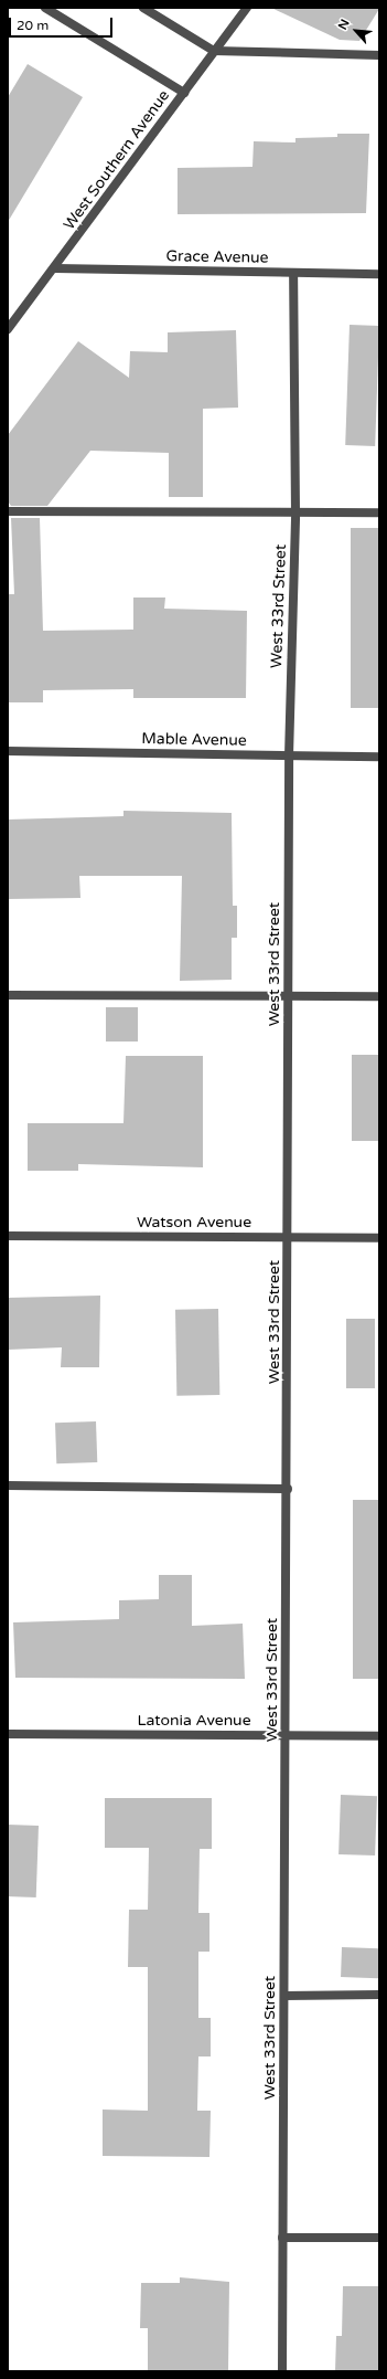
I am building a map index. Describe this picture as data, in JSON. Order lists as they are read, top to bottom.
{
  "streets": {
    "street": [
      "West Southern Avenue",
      "Grace Avenue",
      "West 33rd Street",
      "Mable Avenue",
      "Watson Avenue",
      "Latonia Avenue"
    ]
  },
  "crossings": [
    ["West Southern Avenue", "Grace Avenue"],
    ["Grace Avenue", "West 33rd Street"],
    ["West 33rd Street", "Mable Avenue"],
    ["West 33rd Street", "Watson Avenue"],
    ["West 33rd Street", "Latonia Avenue"]
  ],
  "scale_bar": "20 m",
  "north": "top left"
}
